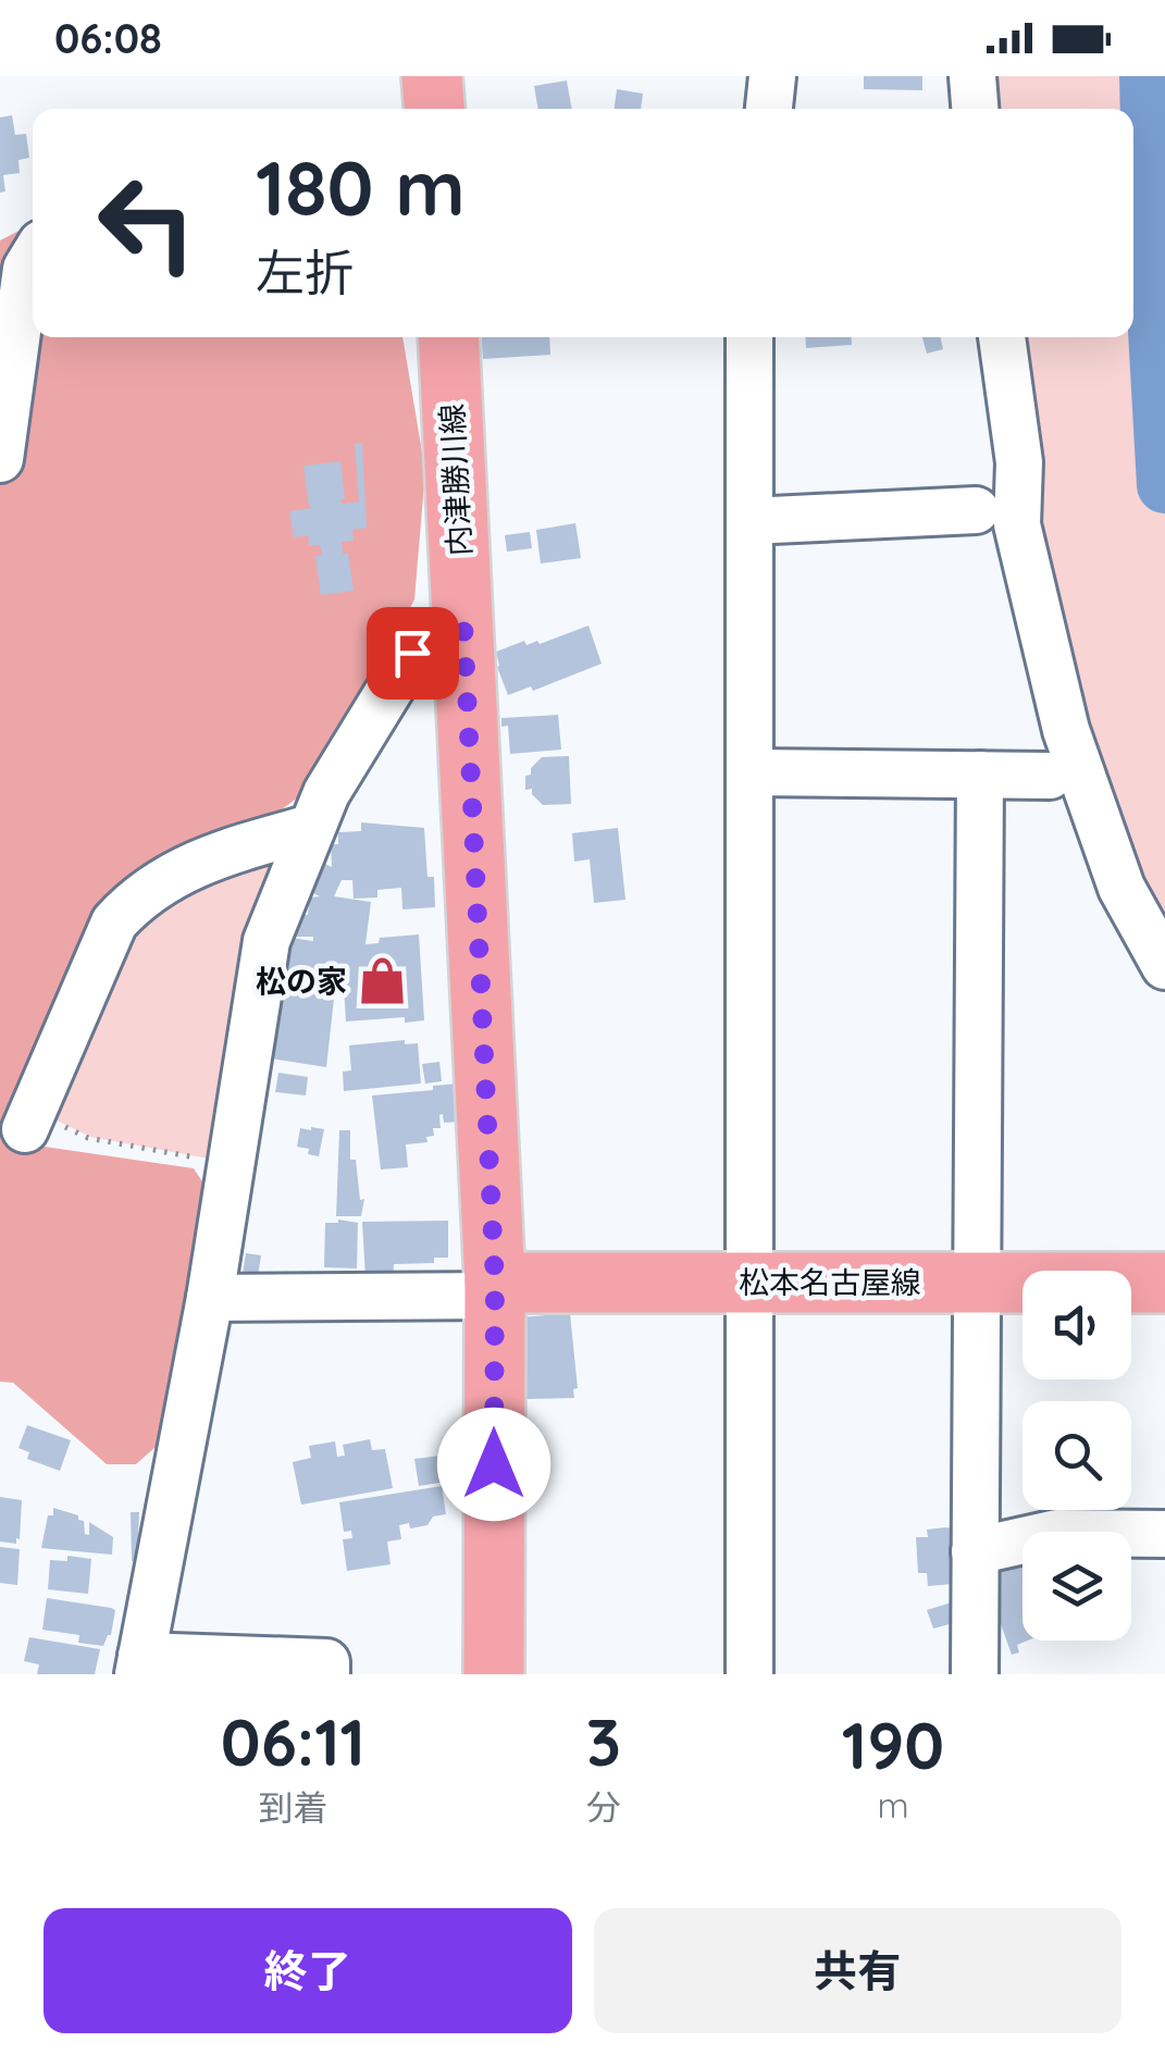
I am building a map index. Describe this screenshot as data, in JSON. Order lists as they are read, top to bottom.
{
  "streets": {
    "main road": ["内津勝川線", "松本名古屋線"]
  },
  "crossings": [
    ["内津勝川線", "松本名古屋線"]
  ],
  "places": {
    "shop": ["松の家"]
  },
  "page": {
    "status": "06:08",
    "turn": ["180 m", "左折"],
    "eta": [
      "06:11",
      "到着",
      "3",
      "分",
      "190",
      "m"
    ],
    "buttons": ["終了", "共有"]
  }
}
